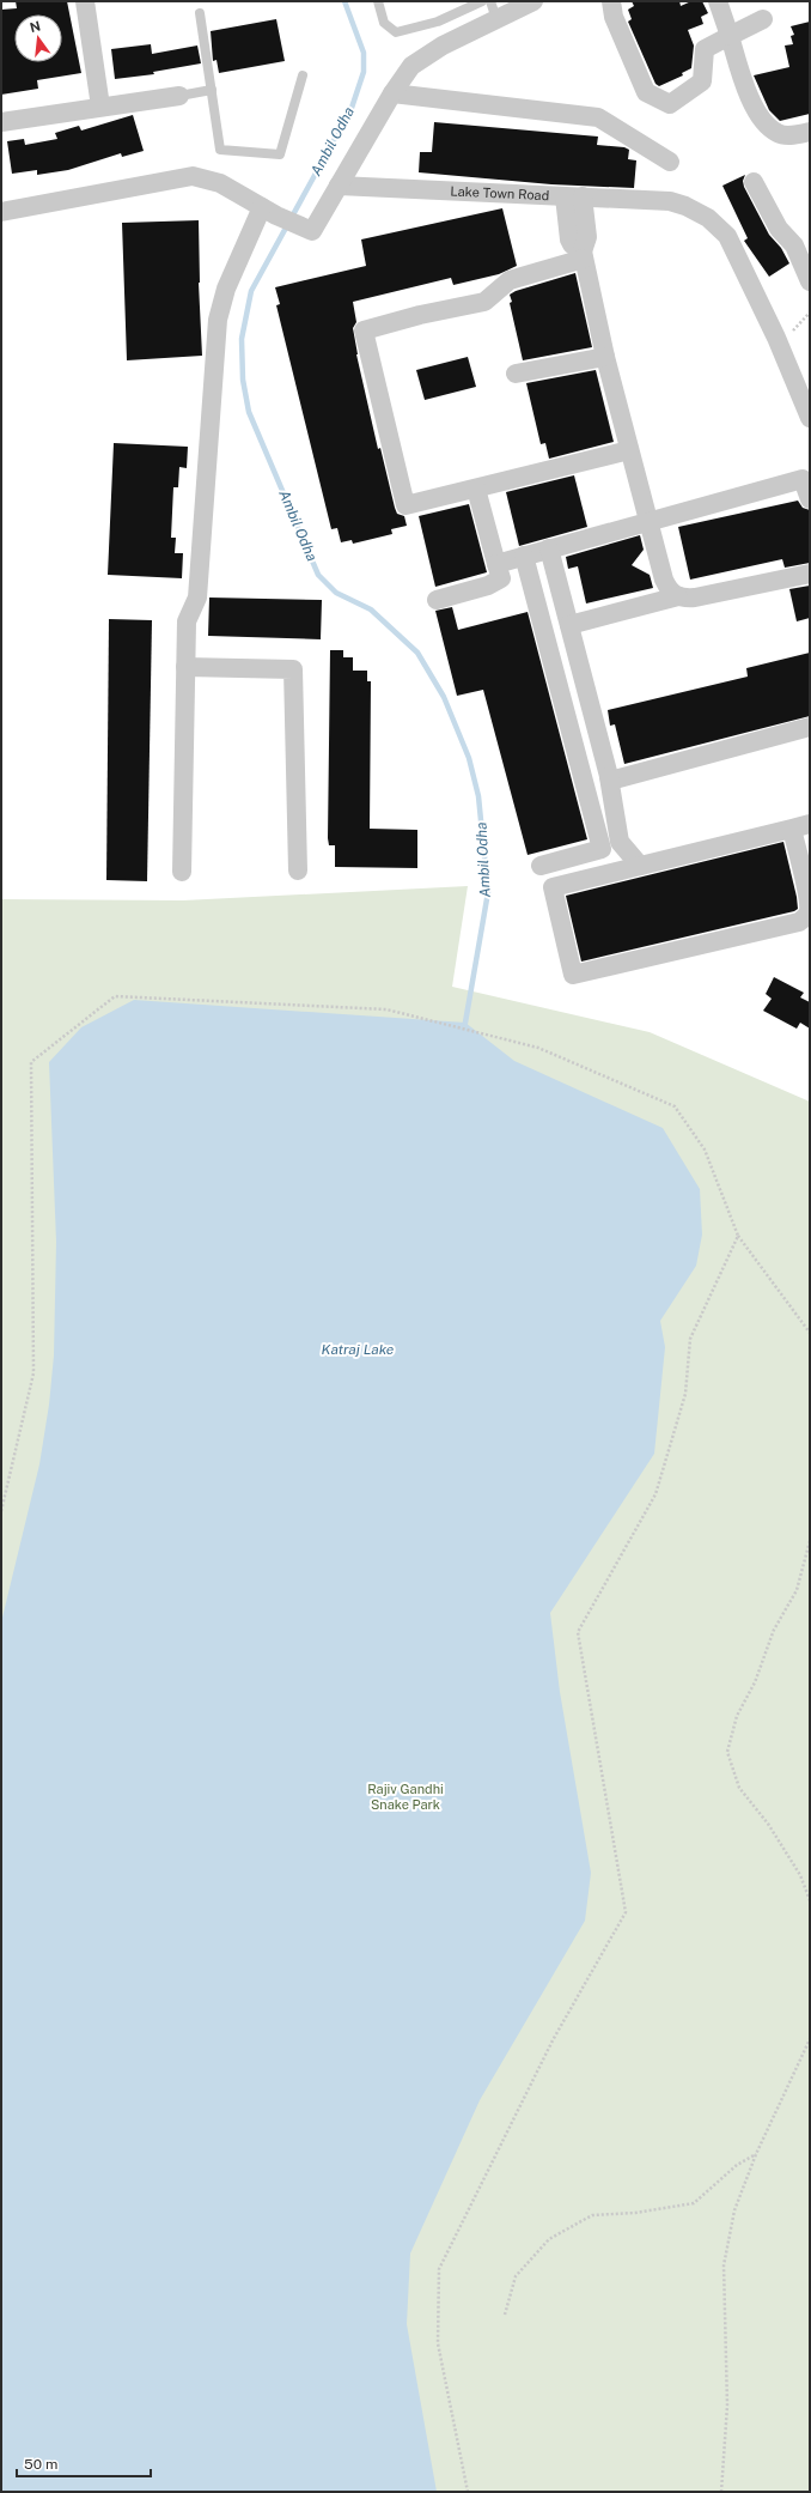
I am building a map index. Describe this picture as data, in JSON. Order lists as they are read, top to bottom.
{
  "streets": {
    "street": ["Lake Town Road"]
  },
  "water": ["Ambil Odha", "Katraj Lake"],
  "parks": ["Rajiv Gandhi Snake Park"],
  "scale_bar": "50 m",
  "north": "top"
}
